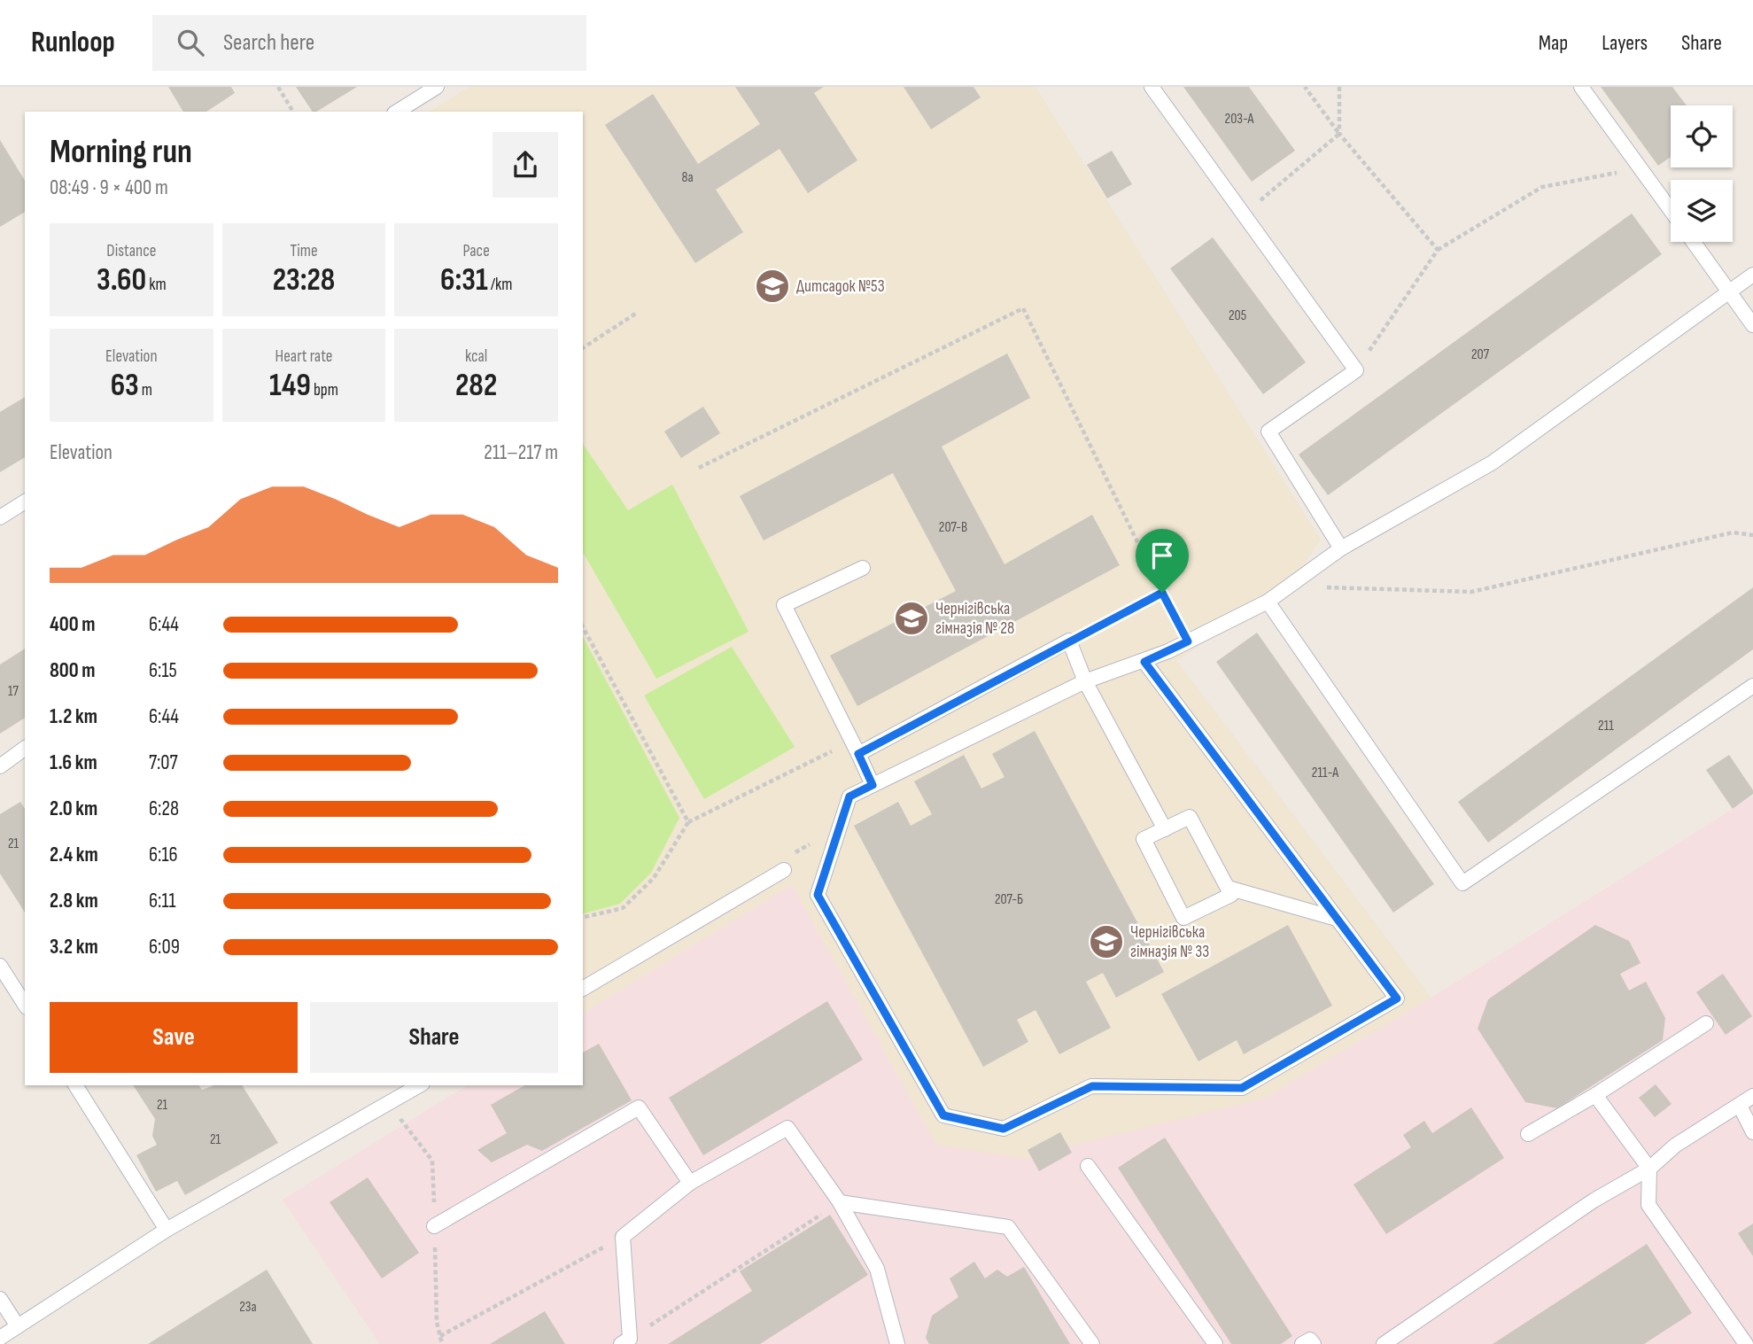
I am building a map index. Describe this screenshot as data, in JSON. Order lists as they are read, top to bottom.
{
  "places": {
    "school or university": ["Дитсадок №53", "Чернігівська гімназія № 28", "Чернігівська гімназія № 33"]
  },
  "house_numbers": [
    "203-А",
    "8а",
    "205",
    "207",
    "207-В",
    "17",
    "211",
    "211-А",
    "21",
    "207-Б",
    "21",
    "21",
    "23а"
  ],
  "page": {
    "header": "Runloop",
    "search": "Search here",
    "nav": ["Map", "Layers", "Share"],
    "heading": ["Morning run", "08:49 · 9 × 400 m"],
    "stats": [
      ["Distance", "3.60 km"],
      ["Time", "23:28"],
      ["Pace", "6:31 /km"],
      ["Elevation", "63 m"],
      ["Heart rate", "149 bpm"],
      ["kcal", "282"]
    ],
    "chart": ["Elevation", "211–217 m"],
    "list": [
      {
        "name": "400 m",
        "note": "6:44"
      },
      {
        "name": "800 m",
        "note": "6:15"
      },
      {
        "name": "1.2 km",
        "note": "6:44"
      },
      {
        "name": "1.6 km",
        "note": "7:07"
      },
      {
        "name": "2.0 km",
        "note": "6:28"
      },
      {
        "name": "2.4 km",
        "note": "6:16"
      },
      {
        "name": "2.8 km",
        "note": "6:11"
      },
      {
        "name": "3.2 km",
        "note": "6:09"
      }
    ],
    "buttons": ["Save", "Share"]
  }
}
